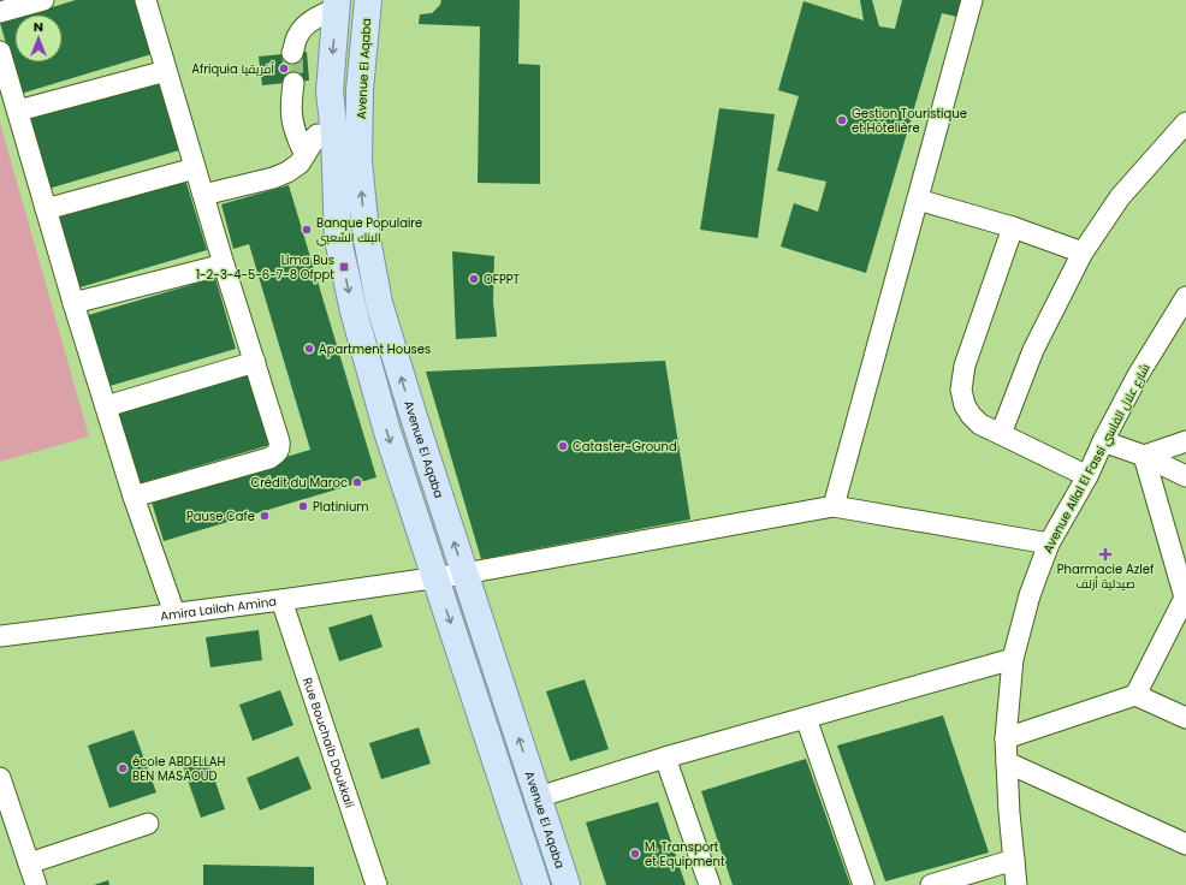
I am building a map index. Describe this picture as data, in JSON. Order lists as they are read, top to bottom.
{
  "streets": {
    "main road": ["Avenue El Aqaba"],
    "street": ["Avenue Allal El Fassi شارع علال الفاسي", "Amira Lailah Amina", "Rue Bouchaib Doukkali"]
  },
  "crossings": [
    ["Avenue El Aqaba", "Amira Lailah Amina"],
    ["Amira Lailah Amina", "Rue Bouchaib Doukkali"]
  ],
  "places": {
    "other": [
      "Afriquia أفريقيا",
      "Gestion Touristique et Hôtelière",
      "Banque Populaire البنك الشعبي",
      "OFPPT",
      "Apartment Houses",
      "Cataster-Ground",
      "Crédit du Maroc",
      "Platinium",
      "Pause Cafe",
      "école ABDELLAH BEN MASAOUD",
      "M. Transport et Equipment"
    ],
    "transit": ["Lima Bus 1-2-3-4-5-6-7-8 Ofppt"],
    "health": ["Pharmacie Azlef صيدلية أزلف"]
  },
  "north": "top"
}
